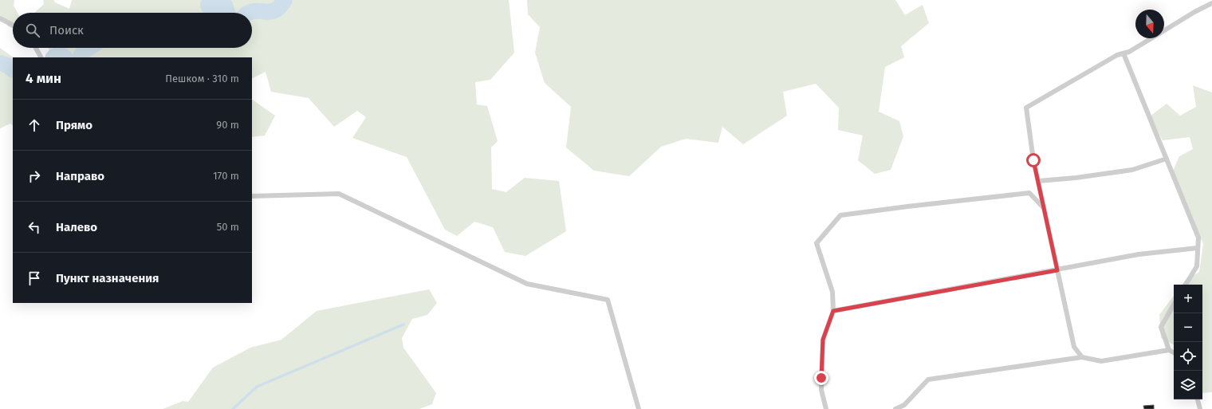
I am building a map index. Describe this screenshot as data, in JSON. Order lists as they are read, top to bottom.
{
  "north": "bottom",
  "page": {
    "search": "Поиск",
    "heading": ["4 мин", "Пешком · 310 m"],
    "list": [
      ["Прямо", "90 m"],
      ["Направо", "170 m"],
      ["Налево", "50 m"],
      "Пункт назначения"
    ],
    "map_buttons": ["+", "−"]
  }
}
